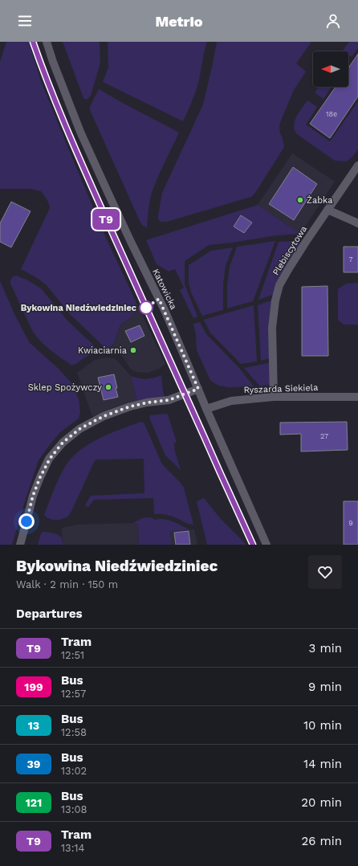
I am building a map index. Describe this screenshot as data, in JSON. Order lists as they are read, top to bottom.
{
  "streets": {
    "street": ["Plebiscytowa", "Katowicka", "Ryszarda Siekiela"]
  },
  "crossings": [
    ["Plebiscytowa", "Ryszarda Siekiela"],
    ["Katowicka", "Ryszarda Siekiela"]
  ],
  "places": [
    "Żabka",
    "Bykowina Niedźwiedziniec",
    "Kwiaciarnia",
    "Sklep Spożywczy"
  ],
  "lines": ["tram line T9"],
  "house_numbers": [
    "18e",
    "7",
    "27",
    "9"
  ],
  "north": "left",
  "page": {
    "header": "Metrio",
    "on_map": "T9",
    "heading": [
      ["Bykowina Niedźwiedziniec", "Walk · 2 min · 150 m"],
      "Departures"
    ],
    "list": [
      {
        "mark": "T9",
        "name": "Tram",
        "note": "12:51",
        "value": "3 min"
      },
      {
        "mark": "199",
        "name": "Bus",
        "note": "12:57",
        "value": "9 min"
      },
      {
        "mark": "13",
        "name": "Bus",
        "note": "12:58",
        "value": "10 min"
      },
      {
        "mark": "39",
        "name": "Bus",
        "note": "13:02",
        "value": "14 min"
      },
      {
        "mark": "121",
        "name": "Bus",
        "note": "13:08",
        "value": "20 min"
      },
      {
        "mark": "T9",
        "name": "Tram",
        "note": "13:14",
        "value": "26 min"
      }
    ]
  }
}
